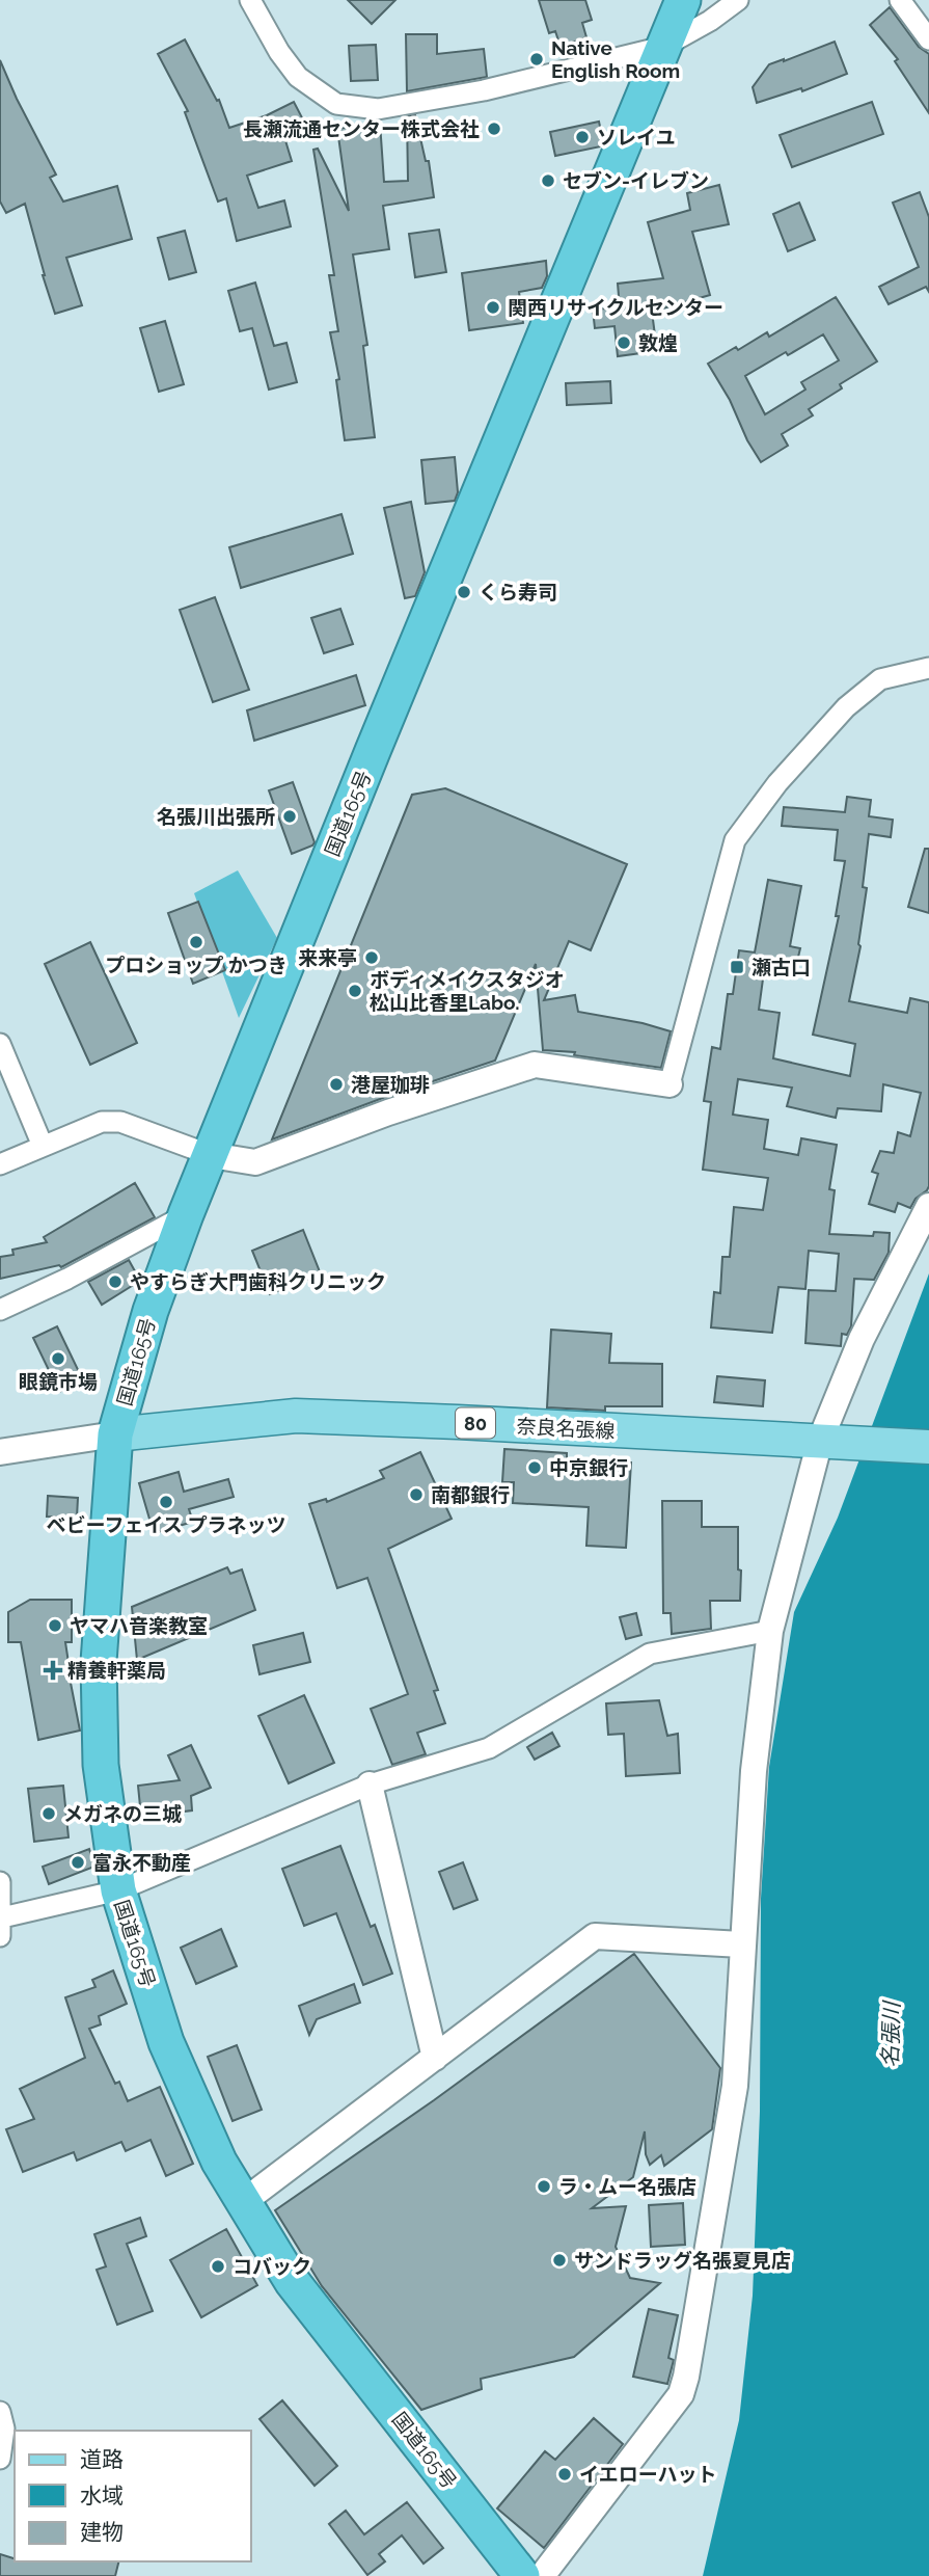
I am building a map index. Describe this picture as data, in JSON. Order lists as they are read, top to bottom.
{
  "streets": {
    "highway": ["国道165号"],
    "main road": ["80", "奈良名張線"]
  },
  "crossings": [
    ["国道165号", "奈良名張線"]
  ],
  "water": ["名張川"],
  "places": {
    "other": [
      "Native English Room",
      "長瀬流通センター株式会社",
      "ソレイユ",
      "セブン-イレブン",
      "関西リサイクルセンター",
      "敦煌",
      "くら寿司",
      "名張川出張所",
      "プロショップ かつき",
      "来来亭",
      "ボディメイクスタジオ 松山比香里Labo.",
      "港屋珈琲",
      "やすらぎ大門歯科クリニック",
      "眼鏡市場",
      "中京銀行",
      "南都銀行",
      "ベビーフェイス プラネッツ",
      "ヤマハ音楽教室",
      "メガネの三城",
      "富永不動産",
      "ラ・ムー名張店",
      "サンドラッグ名張夏見店",
      "コバック",
      "イエローハット"
    ],
    "transit": ["瀬古口"],
    "health": ["精養軒薬局"]
  },
  "legend": ["道路", "水域", "建物"]
}
